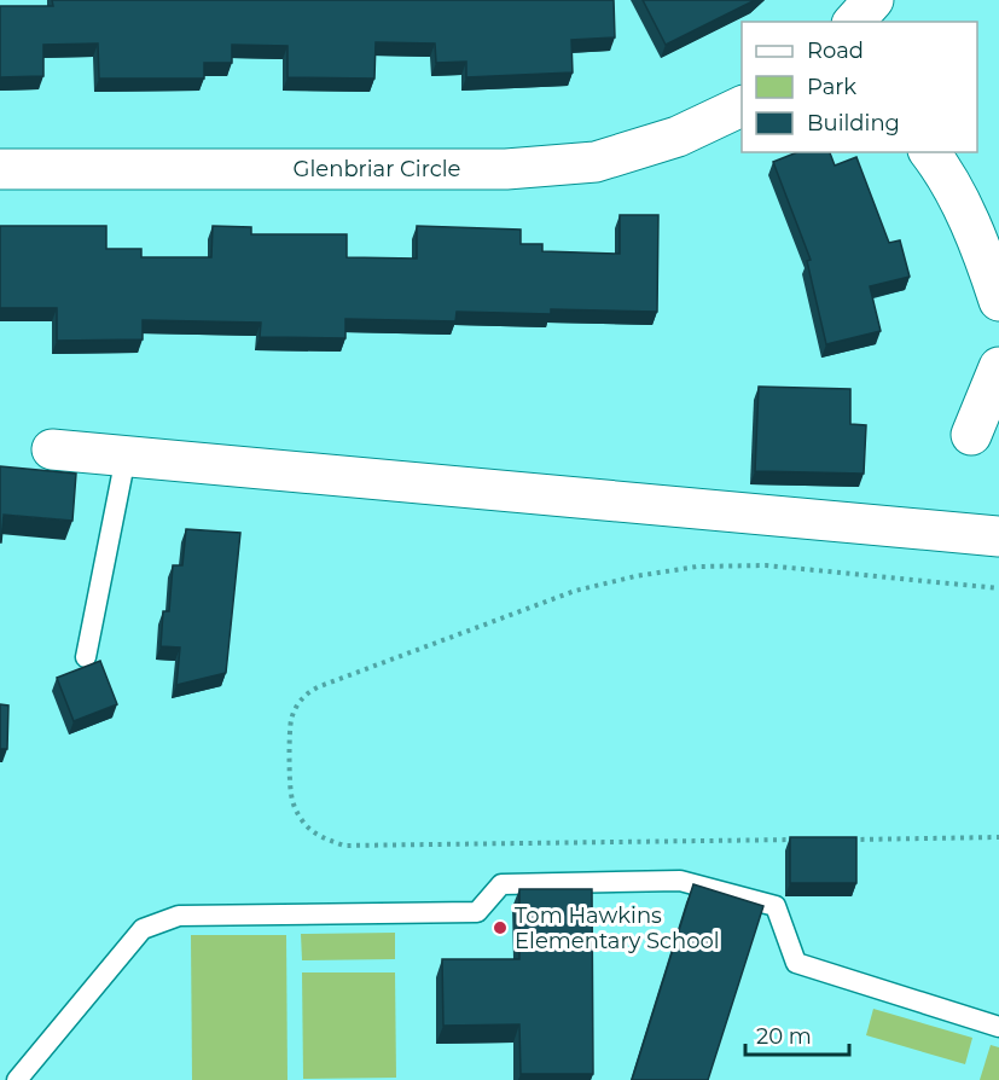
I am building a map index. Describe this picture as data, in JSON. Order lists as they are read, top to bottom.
{
  "streets": {
    "street": ["Glenbriar Circle"]
  },
  "places": ["Tom Hawkins Elementary School"],
  "legend": ["Road", "Park", "Building"],
  "scale_bar": "20 m"
}
